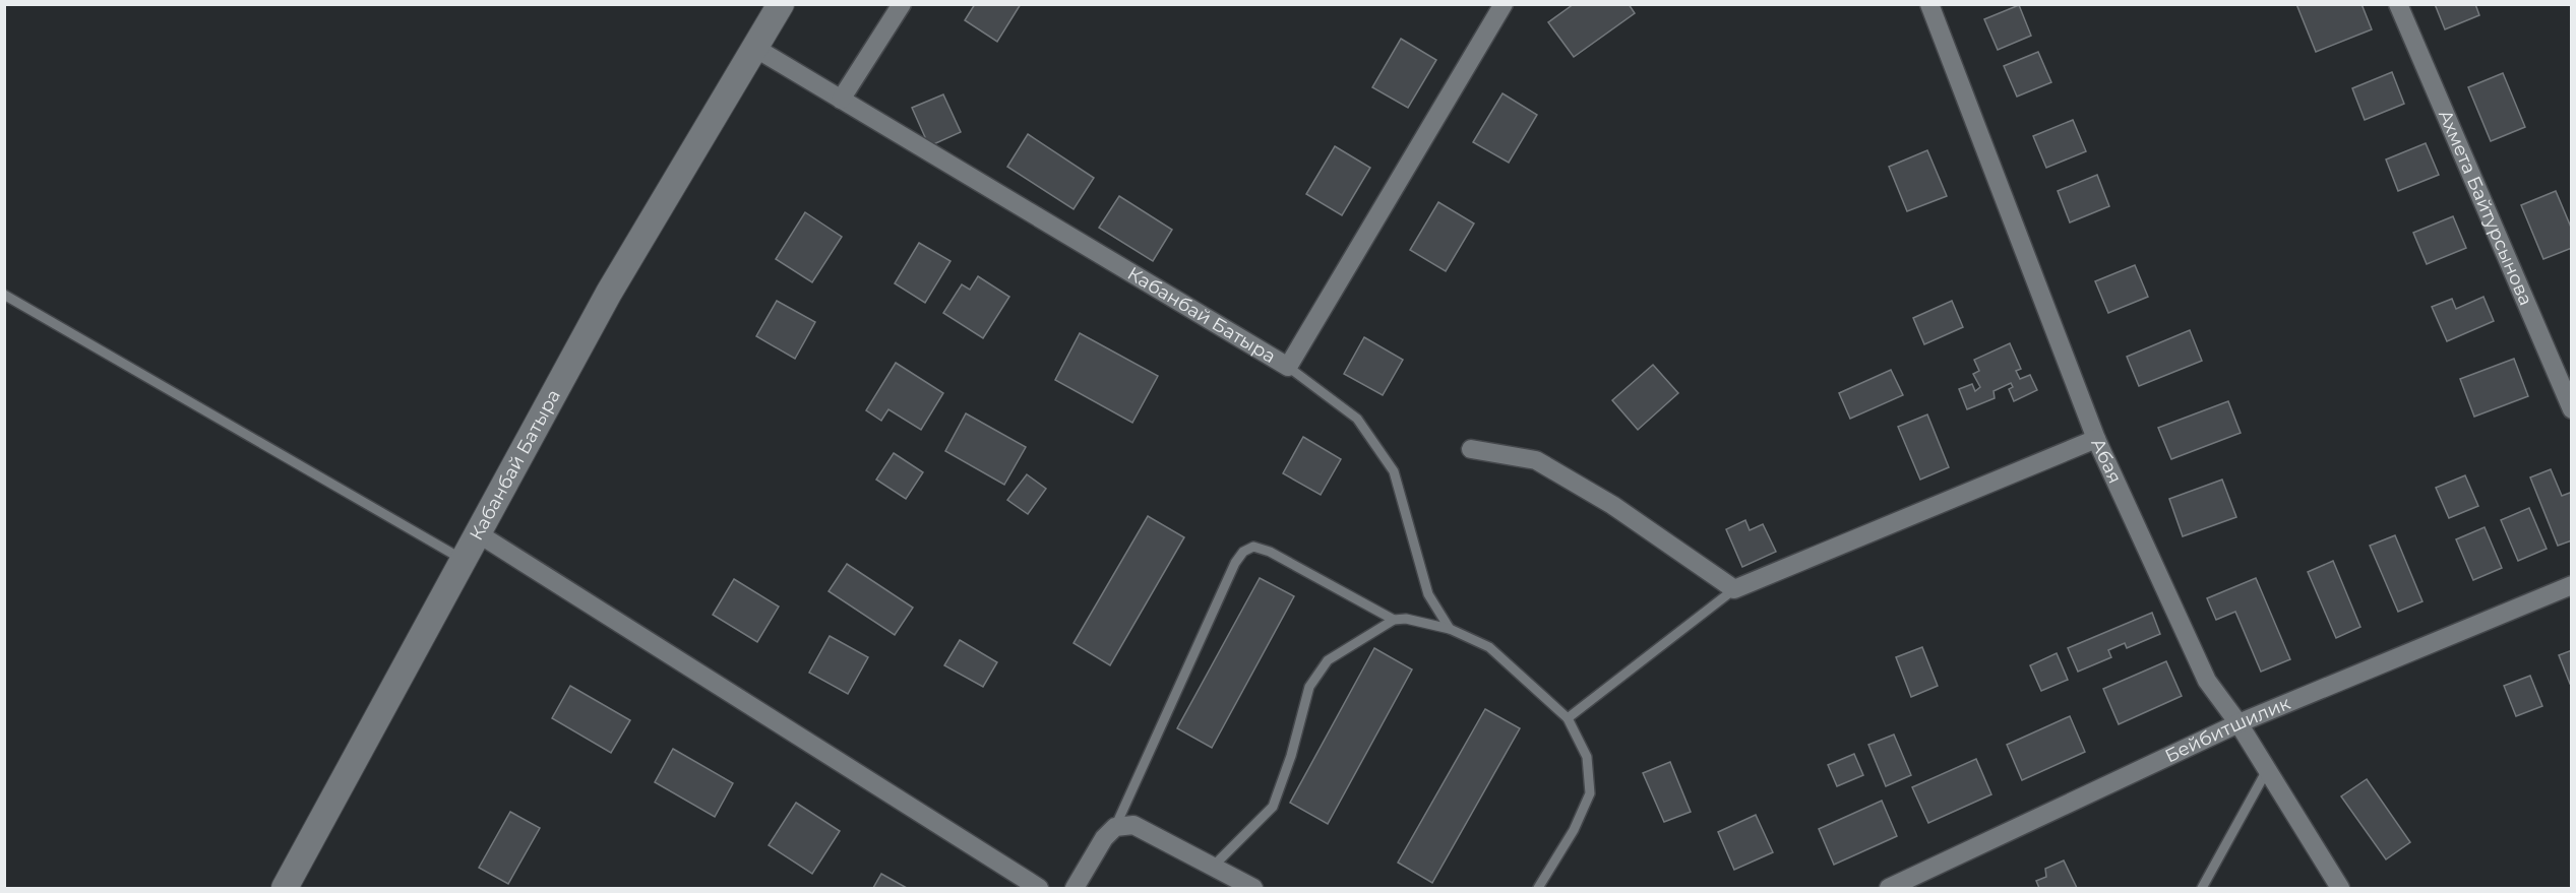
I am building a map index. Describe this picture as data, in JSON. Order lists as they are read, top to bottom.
{
  "streets": {
    "main road": ["Кабанбай Батыра"],
    "street": ["Ахмета Байтурсынова", "Абая", "Бейбитшилик"]
  },
  "crossings": [
    ["Абая", "Бейбитшилик"]
  ]
}
